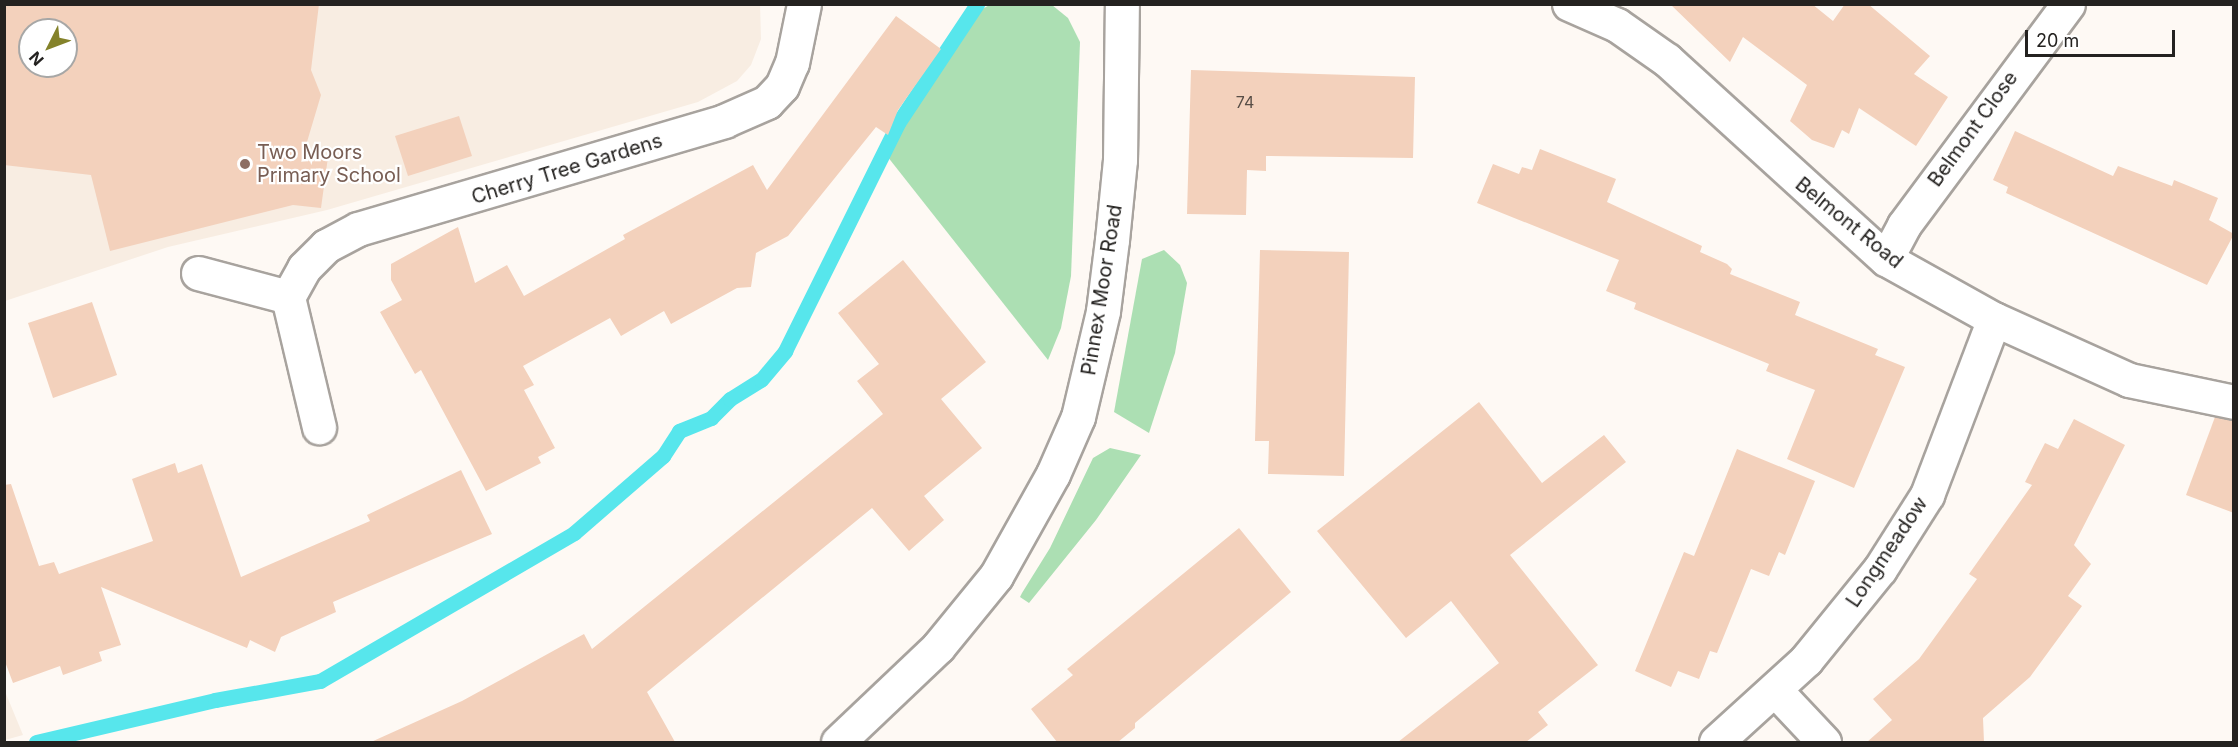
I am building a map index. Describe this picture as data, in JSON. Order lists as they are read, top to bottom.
{
  "streets": {
    "street": [
      "Belmont Close",
      "Cherry Tree Gardens",
      "Belmont Road",
      "Pinnex Moor Road",
      "Longmeadow"
    ]
  },
  "crossings": [
    ["Belmont Close", "Belmont Road"],
    ["Belmont Road", "Longmeadow"]
  ],
  "places": ["Two Moors Primary School"],
  "house_numbers": ["74"],
  "scale_bar": "20 m",
  "north": "bottom left"
}
